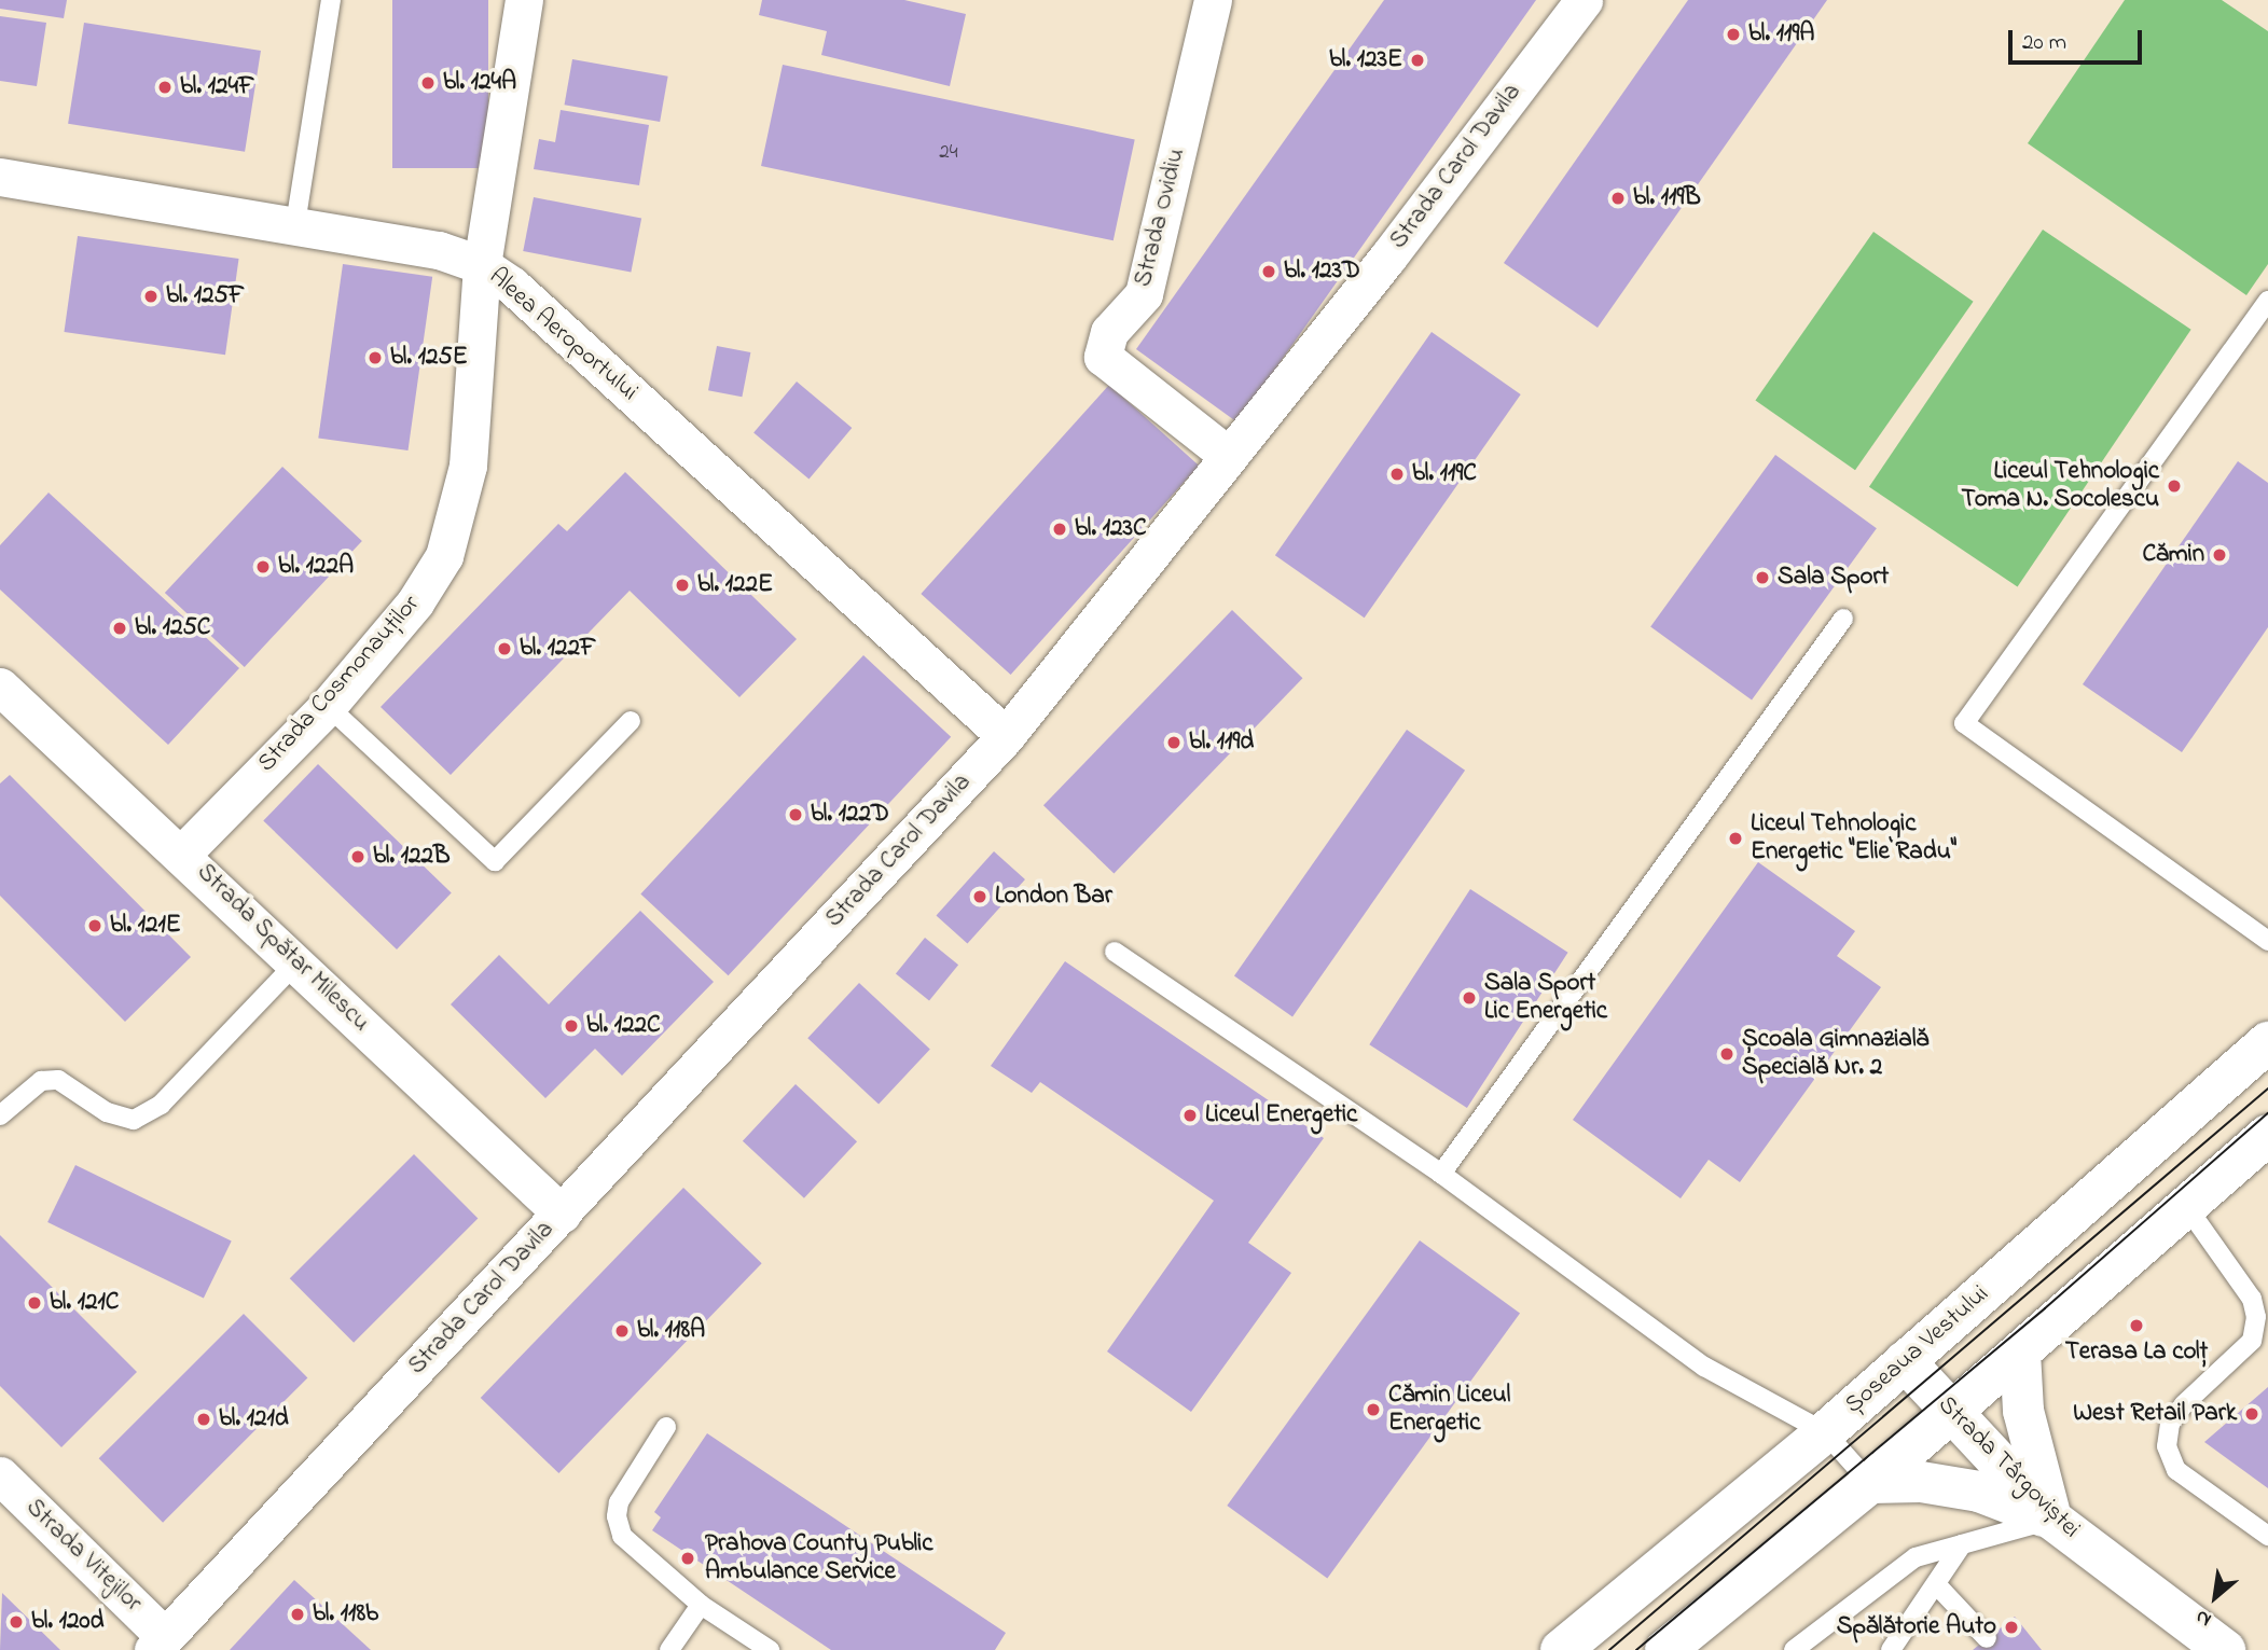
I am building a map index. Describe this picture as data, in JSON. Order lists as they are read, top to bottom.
{
  "streets": {
    "main road": ["Șoseaua Vestului", "Strada Târgoviștei"],
    "street": [
      "Strada Carol Davila",
      "Strada Ovidiu",
      "Aleea Aeroportului",
      "Strada Cosmonauților",
      "Strada Spătar Milescu",
      "Strada Vitejilor"
    ]
  },
  "crossings": [
    ["Strada Carol Davila", "Strada Ovidiu"],
    ["Strada Carol Davila", "Aleea Aeroportului"],
    ["Strada Carol Davila", "Strada Spătar Milescu"],
    ["Strada Carol Davila", "Strada Vitejilor"],
    ["Aleea Aeroportului", "Strada Cosmonauților"],
    ["Strada Cosmonauților", "Strada Spătar Milescu"],
    ["Șoseaua Vestului", "Strada Târgoviștei"]
  ],
  "places": [
    "bl. 119A",
    "bl. 123E",
    "bl. 124A",
    "bl. 124F",
    "bl. 119B",
    "bl. 123D",
    "bl. 125F",
    "bl. 125E",
    "bl. 119C",
    "Liceul Tehnologic Toma N. Socolescu",
    "bl. 123C",
    "Cămin",
    "bl. 122A",
    "Sala Sport",
    "bl. 122E",
    "bl. 125C",
    "bl. 122F",
    "bl. 119d",
    "bl. 122D",
    "Liceul Tehnologic Energetic \"Elie Radu\"",
    "bl. 122B",
    "London Bar",
    "bl. 121E",
    "Sala Sport Lic Energetic",
    "bl. 122C",
    "Școala Gimnazială Specială Nr. 2",
    "Liceul Energetic",
    "bl. 121C",
    "Terasa La colț",
    "bl. 118A",
    "Cămin Liceul Energetic",
    "West Retail Park",
    "bl. 121d",
    "Prahova County Public Ambulance Service",
    "bl. 118b",
    "bl. 120d",
    "Spălătorie Auto"
  ],
  "house_numbers": ["24"],
  "scale_bar": "20 m",
  "north": "bottom left"
}
